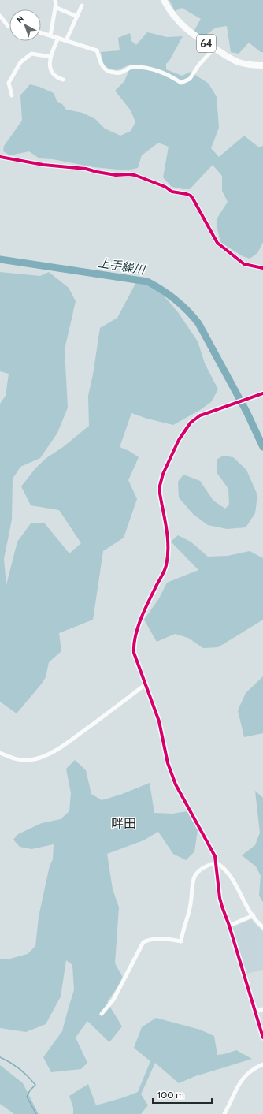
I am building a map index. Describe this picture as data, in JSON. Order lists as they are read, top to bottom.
{
  "streets": {
    "main road": ["64"]
  },
  "districts": ["畔田"],
  "water": ["上手繰川"],
  "scale_bar": "100 m",
  "north": "top left"
}
